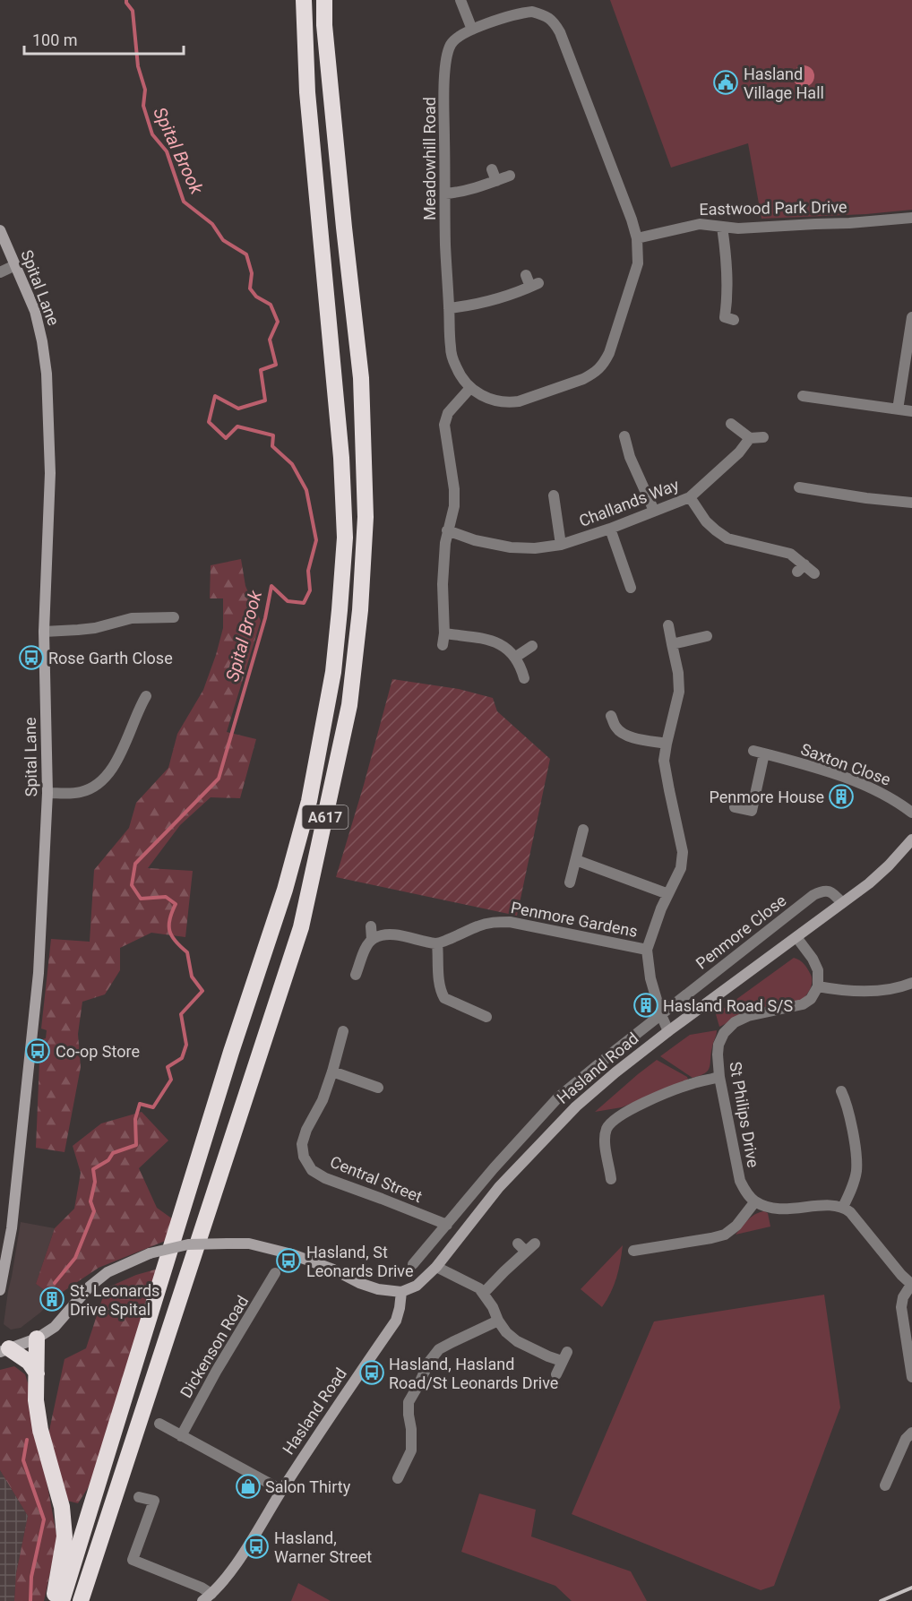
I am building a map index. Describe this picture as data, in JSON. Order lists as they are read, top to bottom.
{
  "streets": {
    "highway": ["A617"],
    "main road": ["Spital Lane", "Hasland Road"],
    "street": [
      "Meadowhill Road",
      "Eastwood Park Drive",
      "Challands Way",
      "Saxton Close",
      "Penmore Gardens",
      "Penmore Close",
      "St Philips Drive",
      "Central Street",
      "Dickenson Road"
    ]
  },
  "crossings": [
    ["Meadowhill Road", "Eastwood Park Drive"],
    ["Penmore Close", "Hasland Road"],
    ["Hasland Road", "Central Street"]
  ],
  "water": ["Spital Brook"],
  "places": {
    "public building": ["Hasland Village Hall"],
    "bus stop": [
      "Rose Garth Close",
      "Co-op Store",
      "Hasland, St Leonards Drive",
      "Hasland, Hasland Road/St Leonards Drive",
      "Hasland, Warner Street"
    ],
    "building": ["Penmore House", "Hasland Road S/S", "St. Leonards Drive Spital"],
    "shop": ["Salon Thirty"]
  },
  "scale_bar": "100 m"
}
